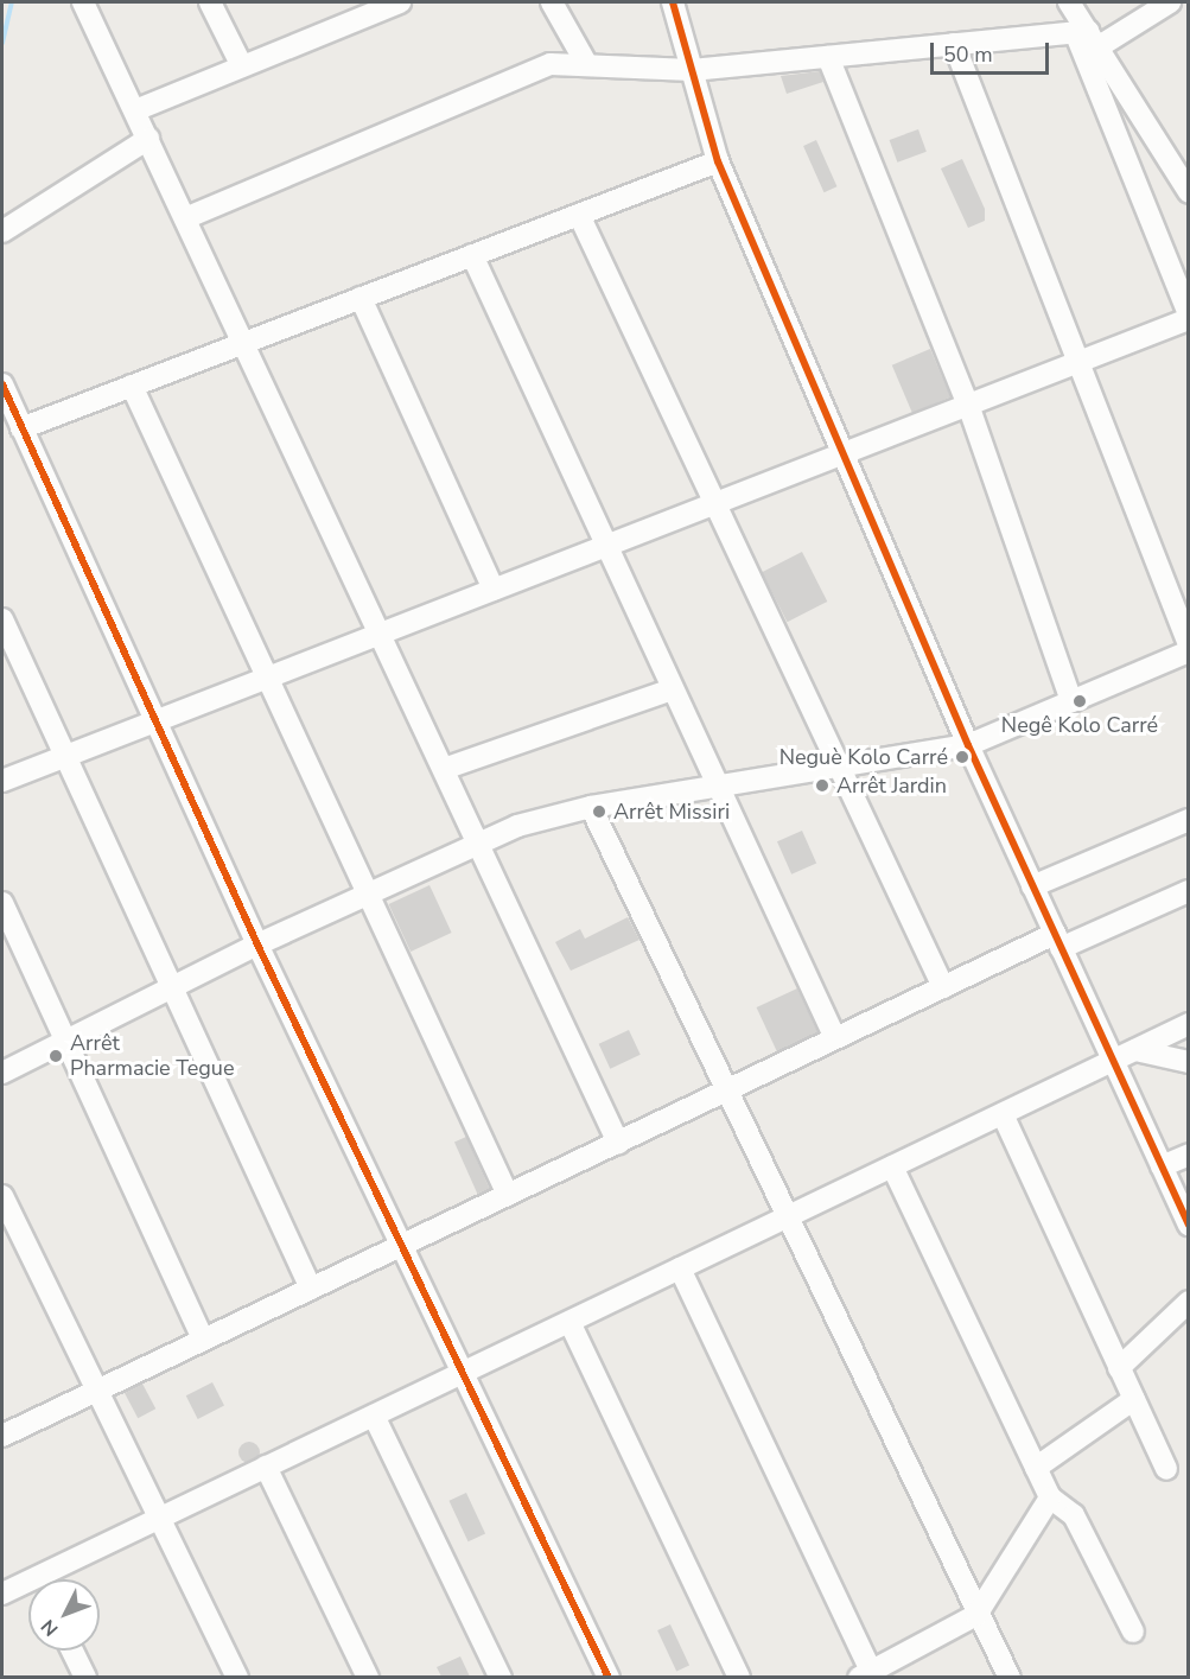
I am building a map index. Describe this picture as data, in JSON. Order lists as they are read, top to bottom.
{
  "places": [
    "Negê Kolo Carré",
    "Neguè Kolo Carré",
    "Arrêt Jardin",
    "Arrêt Missiri",
    "Arrêt Pharmacie Tegue"
  ],
  "scale_bar": "50 m",
  "north": "bottom left"
}
